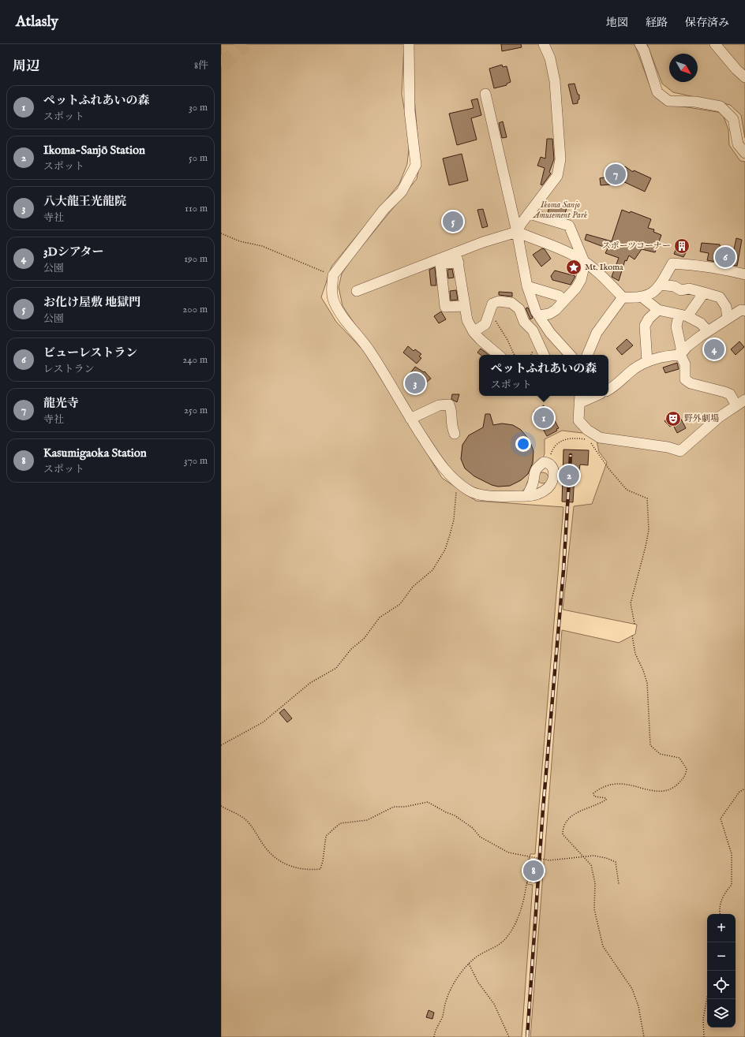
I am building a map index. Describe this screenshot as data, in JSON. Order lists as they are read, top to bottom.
{
  "parks": ["Ikoma Sanjo Amusement Park"],
  "places": {
    "building": ["スポーツコーナー"],
    "place": ["Mt. Ikoma"],
    "theatre": ["野外劇場"]
  },
  "north": "bottom right",
  "page": {
    "header": "Atlasly",
    "nav": ["地図", "経路", "保存済み"],
    "heading": ["周辺", "8件"],
    "list": [
      {
        "mark": "1",
        "name": "ペットふれあいの森",
        "note": "スポット",
        "value": "30 m"
      },
      {
        "mark": "2",
        "name": "Ikoma-Sanjō Station",
        "note": "スポット",
        "value": "50 m"
      },
      {
        "mark": "3",
        "name": "八大龍王光龍院",
        "note": "寺社",
        "value": "110 m"
      },
      {
        "mark": "4",
        "name": "3Dシアター",
        "note": "公園",
        "value": "190 m"
      },
      {
        "mark": "5",
        "name": "お化け屋敷 地獄門",
        "note": "公園",
        "value": "200 m"
      },
      {
        "mark": "6",
        "name": "ビューレストラン",
        "note": "レストラン",
        "value": "240 m"
      },
      {
        "mark": "7",
        "name": "龍光寺",
        "note": "寺社",
        "value": "250 m"
      },
      {
        "mark": "8",
        "name": "Kasumigaoka Station",
        "note": "スポット",
        "value": "370 m"
      }
    ],
    "pins": [
      "7",
      "5",
      "6",
      "4",
      "3",
      "1",
      "2",
      "8"
    ],
    "popup": ["ペットふれあいの森", "スポット"],
    "map_buttons": ["+", "−"]
  }
}
